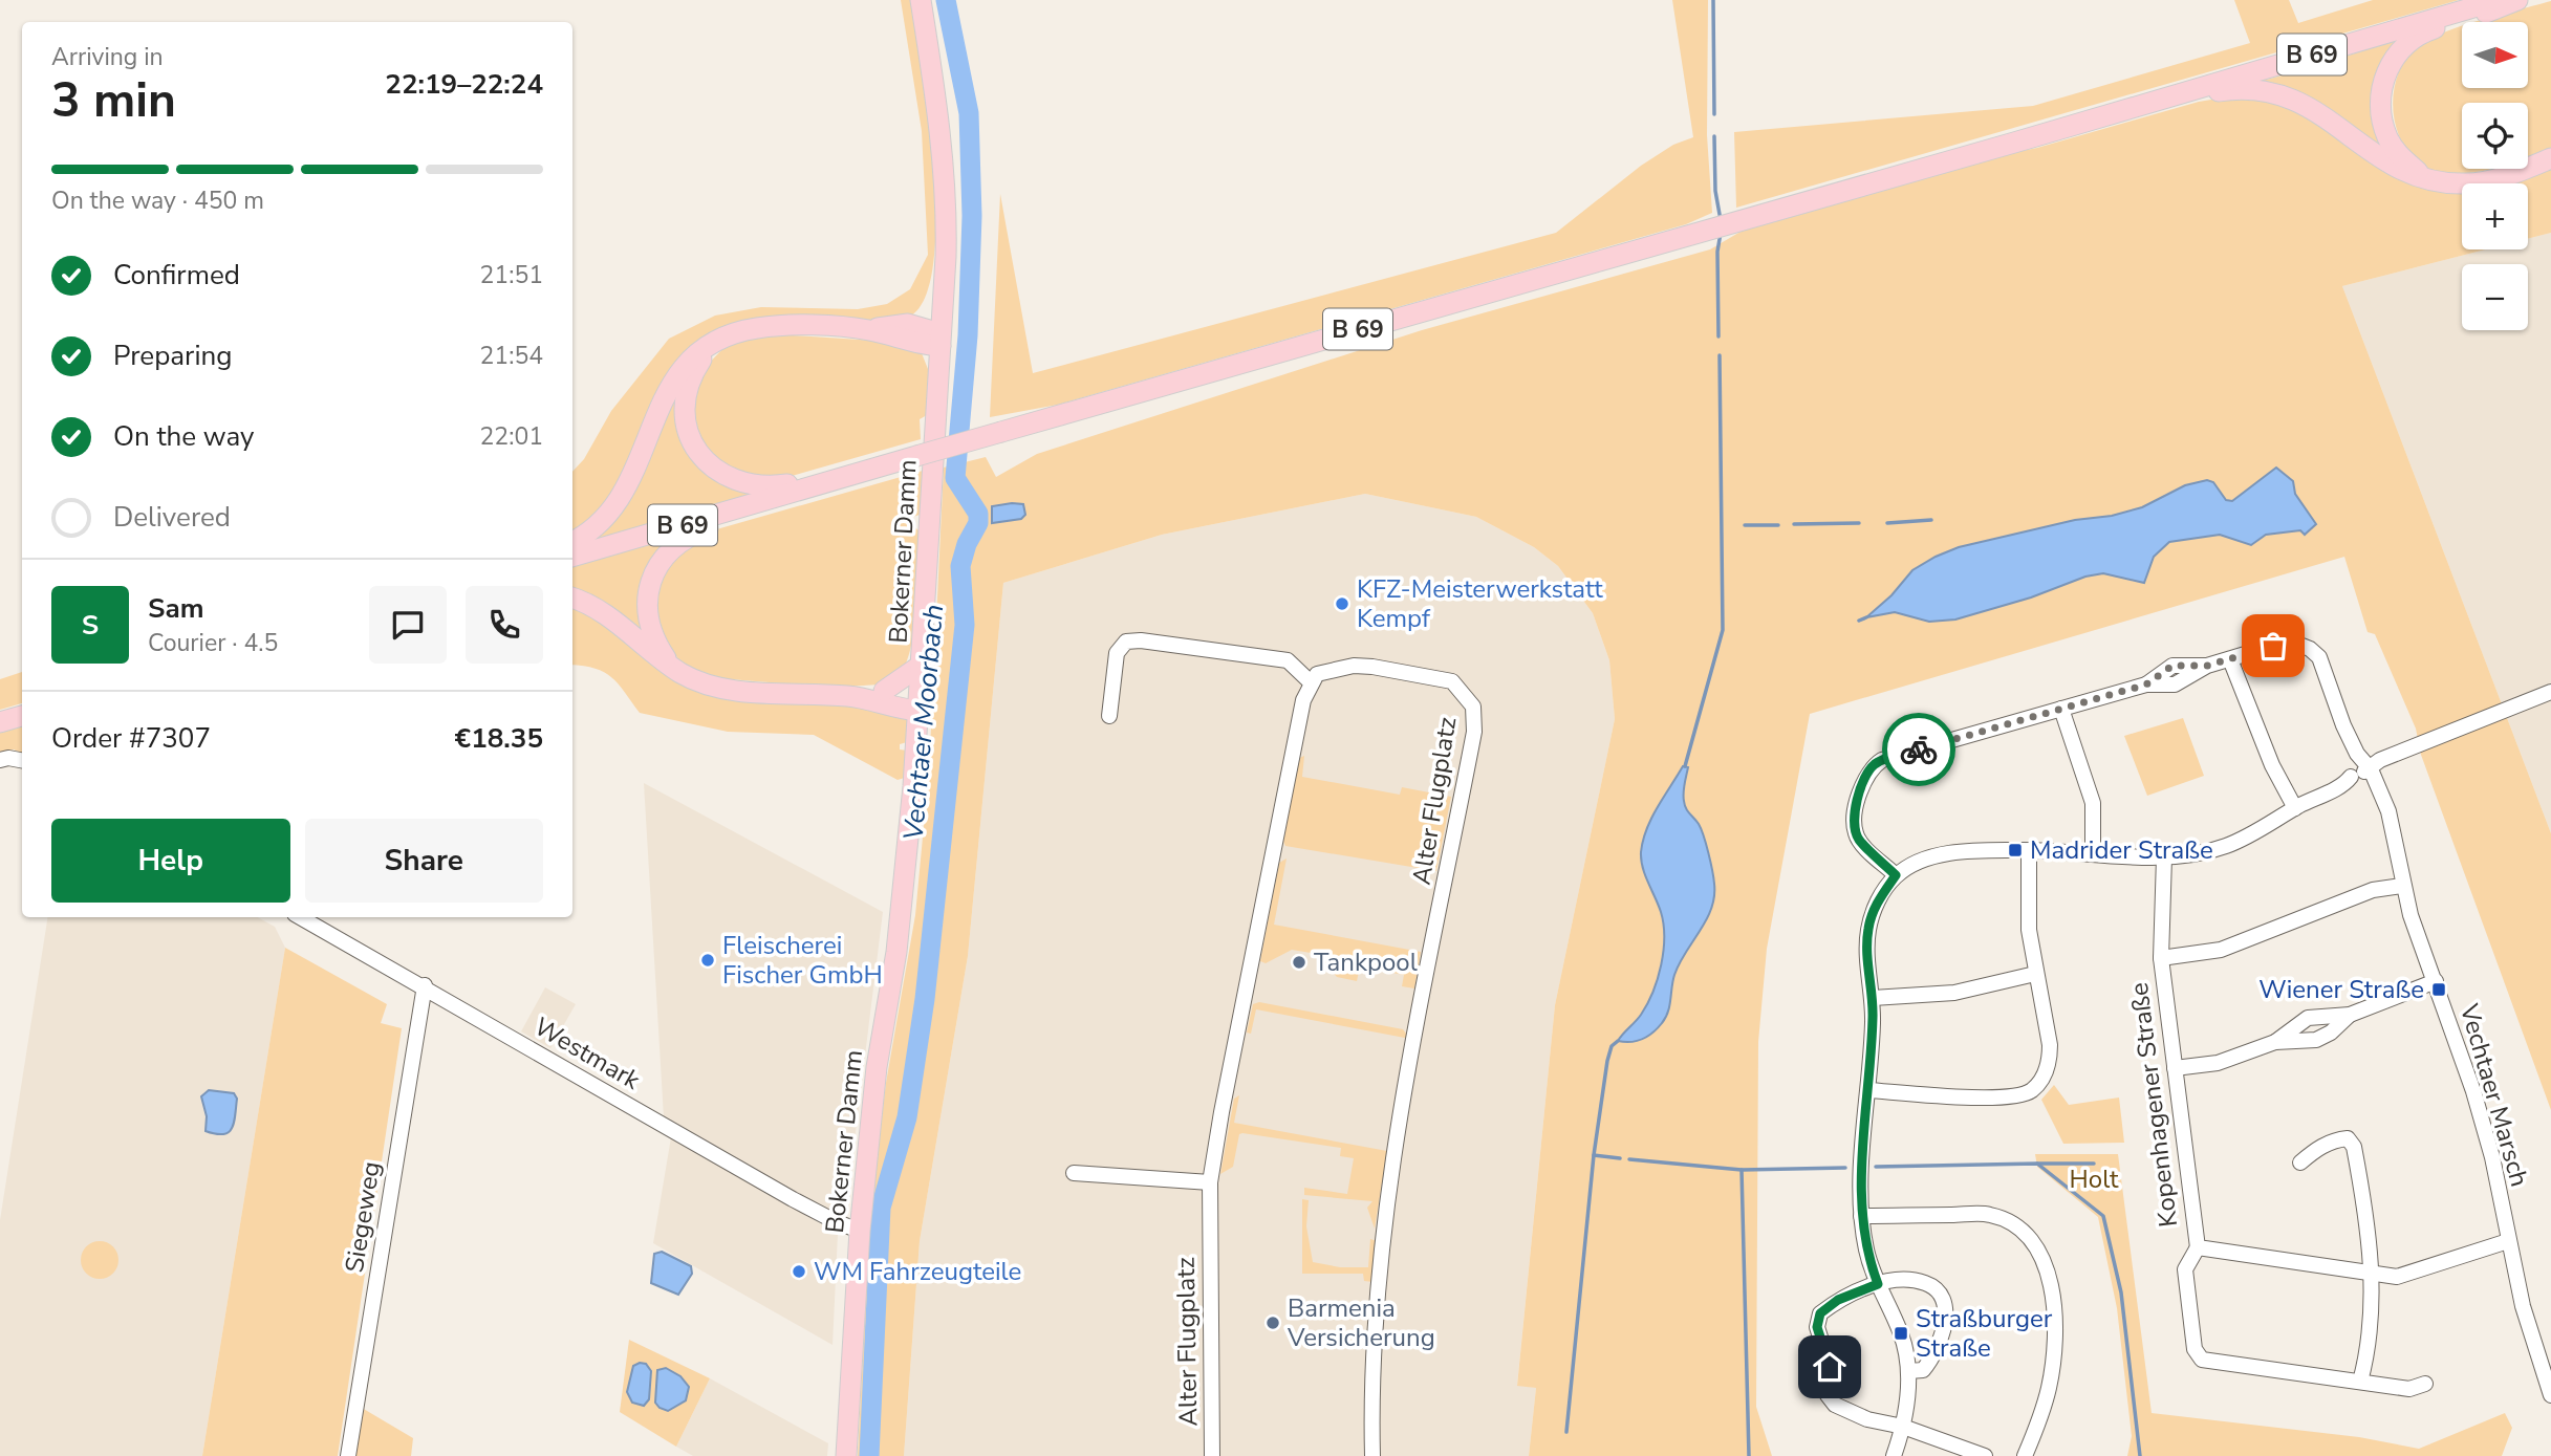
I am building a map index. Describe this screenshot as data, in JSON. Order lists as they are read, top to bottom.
{
  "streets": {
    "main road": ["B 69", "Bokerner Damm"],
    "street": [
      "Alter Flugplatz",
      "Westmark",
      "Vechtaer Marsch",
      "Kopenhagener Straße",
      "Siegeweg"
    ]
  },
  "crossings": [
    ["Bokerner Damm", "Westmark"],
    ["Westmark", "Siegeweg"],
    ["Vechtaer Marsch", "Kopenhagener Straße"]
  ],
  "water": ["Vechtaer Moorbach"],
  "parks": ["Holt"],
  "places": {
    "other": [
      "KFZ-Meisterwerkstatt Kempf",
      "Fleischerei Fischer GmbH",
      "Tankpool",
      "WM Fahrzeugteile",
      "Barmenia Versicherung"
    ],
    "transit": ["Madrider Straße", "Wiener Straße", "Straßburger Straße"]
  },
  "north": "right",
  "page": {
    "map_buttons": ["+", "−"],
    "heading": ["3 min", "Arriving in", "22:19–22:24"],
    "panel": [
      "Sam",
      "Courier · 4.5",
      "Order #7307",
      "€18.35"
    ],
    "bar": "On the way · 450 m",
    "list": [
      ["Confirmed", "21:51"],
      ["Preparing", "21:54"],
      ["On the way", "22:01"],
      "Delivered"
    ],
    "round": "S",
    "buttons": ["Help", "Share"]
  }
}
